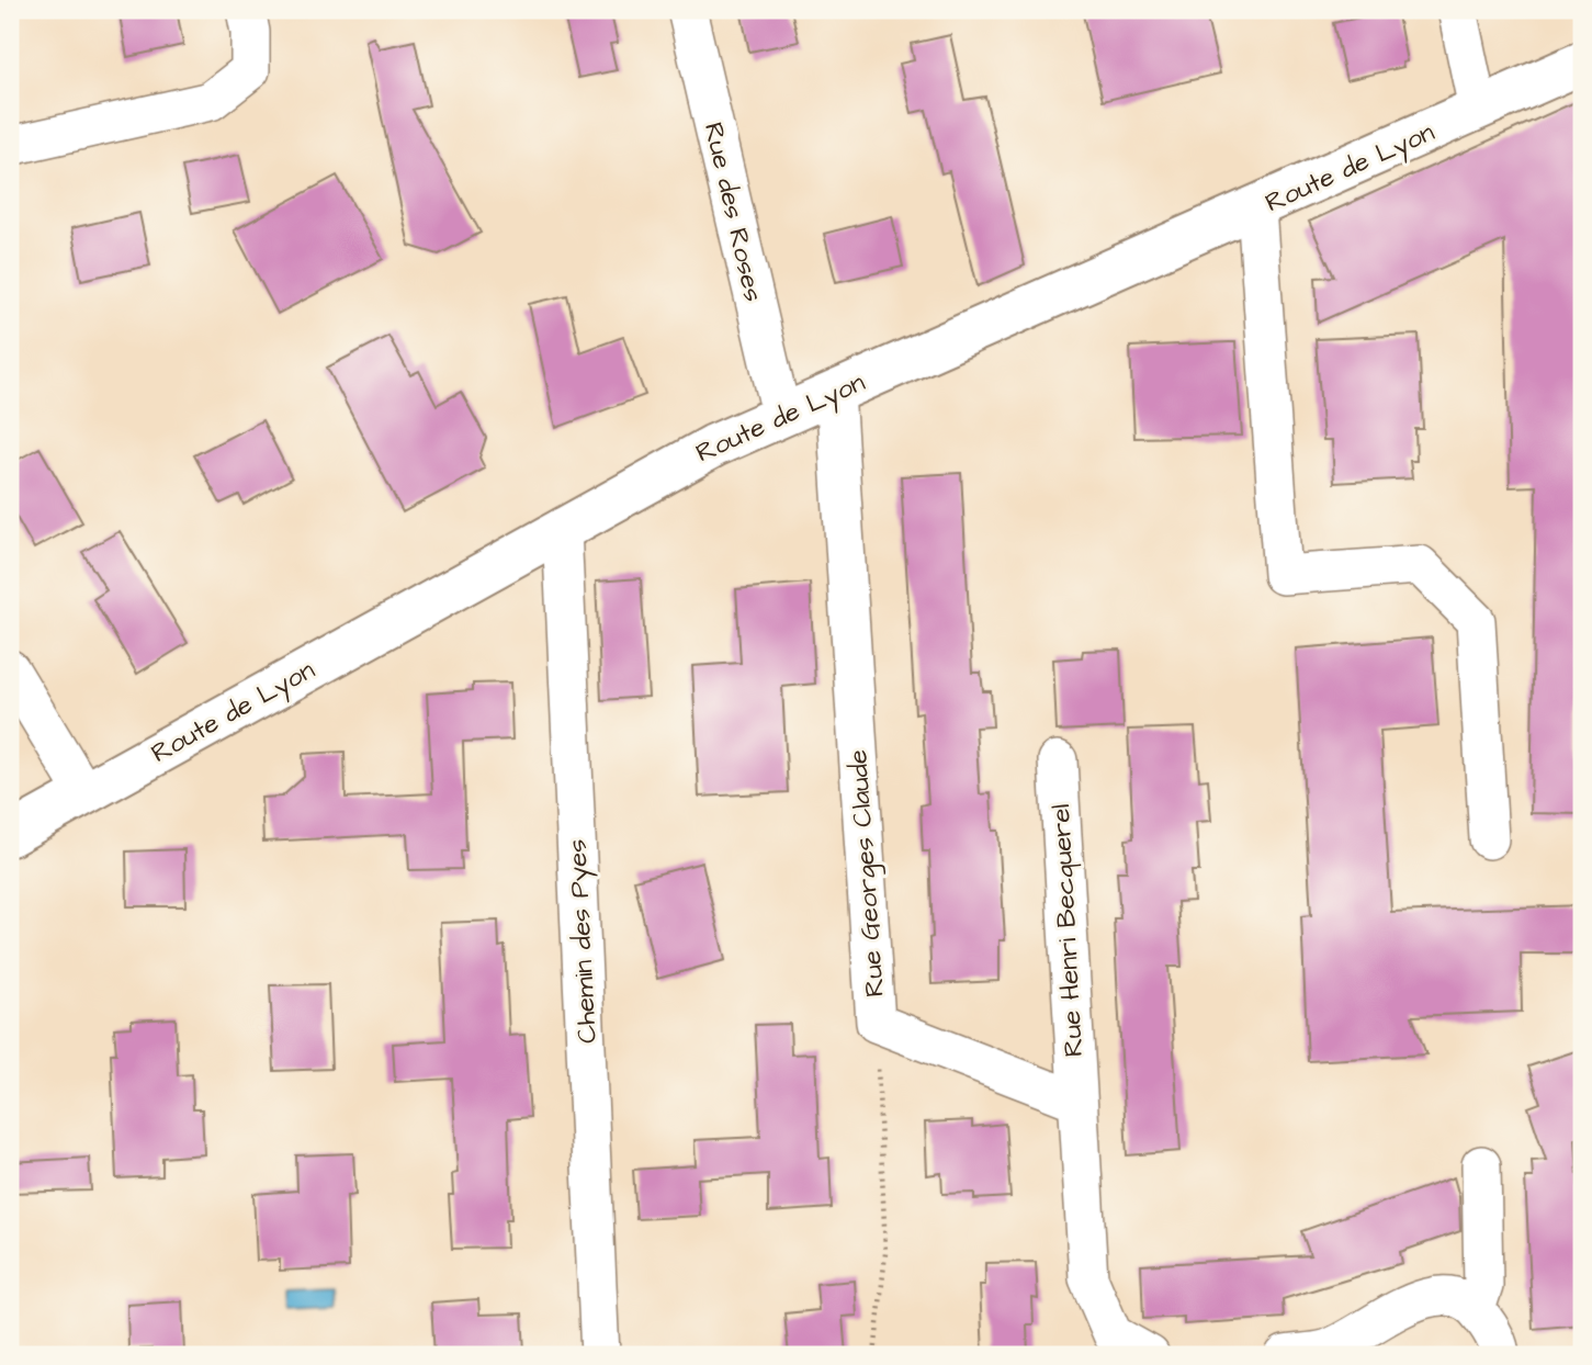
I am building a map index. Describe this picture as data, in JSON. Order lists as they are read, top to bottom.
{
  "streets": {
    "street": [
      "Route de Lyon",
      "Rue des Roses",
      "Rue Georges Claude",
      "Rue Henri Becquerel",
      "Chemin des Pyes"
    ]
  },
  "crossings": [
    ["Route de Lyon", "Rue des Roses"],
    ["Route de Lyon", "Rue Georges Claude"],
    ["Route de Lyon", "Chemin des Pyes"],
    ["Rue Georges Claude", "Rue Henri Becquerel"]
  ]
}
